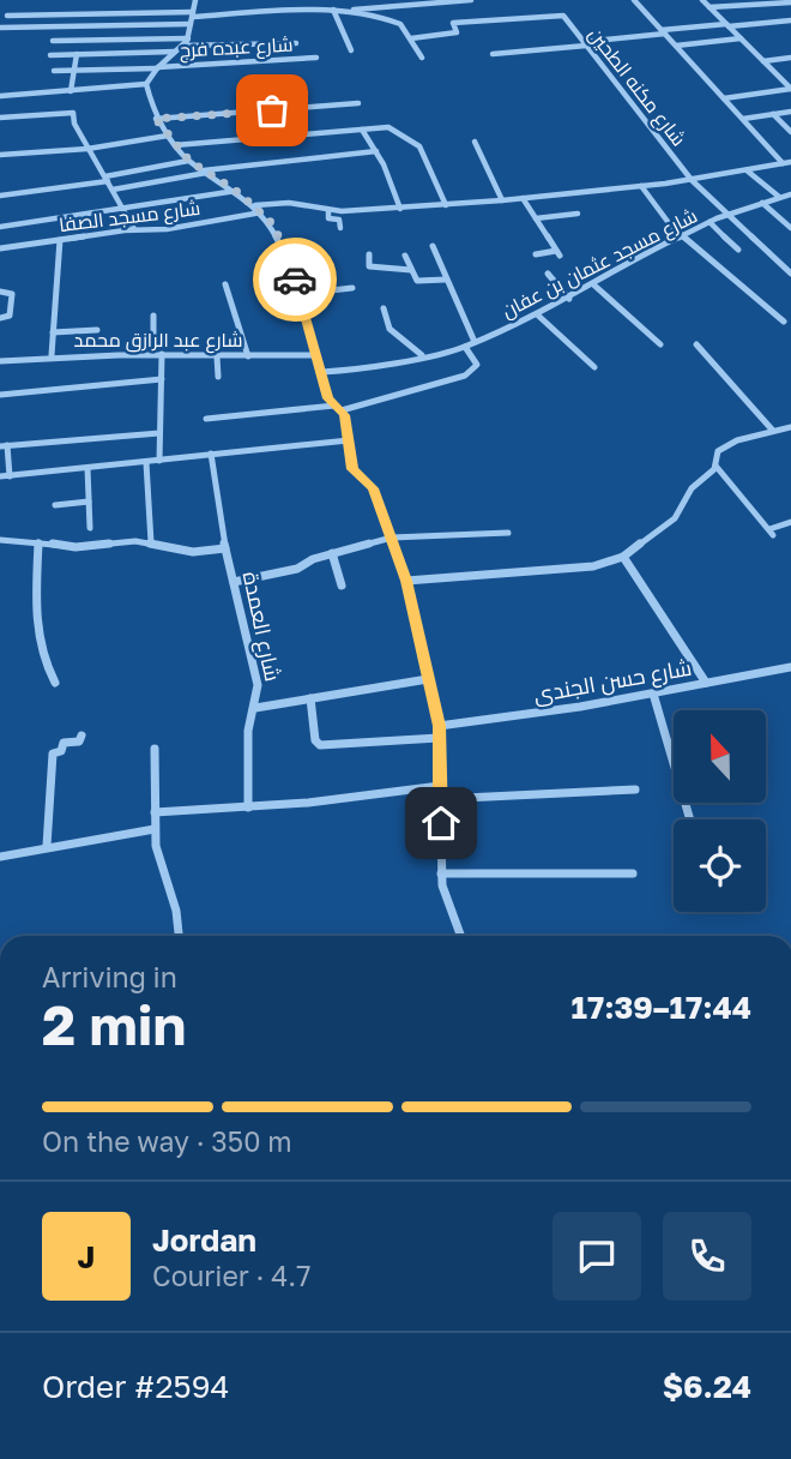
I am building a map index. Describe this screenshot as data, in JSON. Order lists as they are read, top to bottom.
{
  "streets": {
    "street": [
      "شارع عبده فرج",
      "شارع مكنه الطحين",
      "شارع مسجد الصفا",
      "شارع مسجد عثمان بن عفان",
      "شارع عبد الرازق محمد",
      "شارع العمدة",
      "شارع حسن الجندى"
    ]
  },
  "crossings": [
    ["شارع مكنه الطحين", "شارع مسجد عثمان بن عفان"]
  ],
  "north": "top",
  "page": {
    "heading": ["2 min", "Arriving in", "17:39–17:44"],
    "panel": [
      "Jordan",
      "Courier · 4.7",
      "Order #2594",
      "$6.24"
    ],
    "bar": "On the way · 350 m",
    "round": "J"
  }
}
